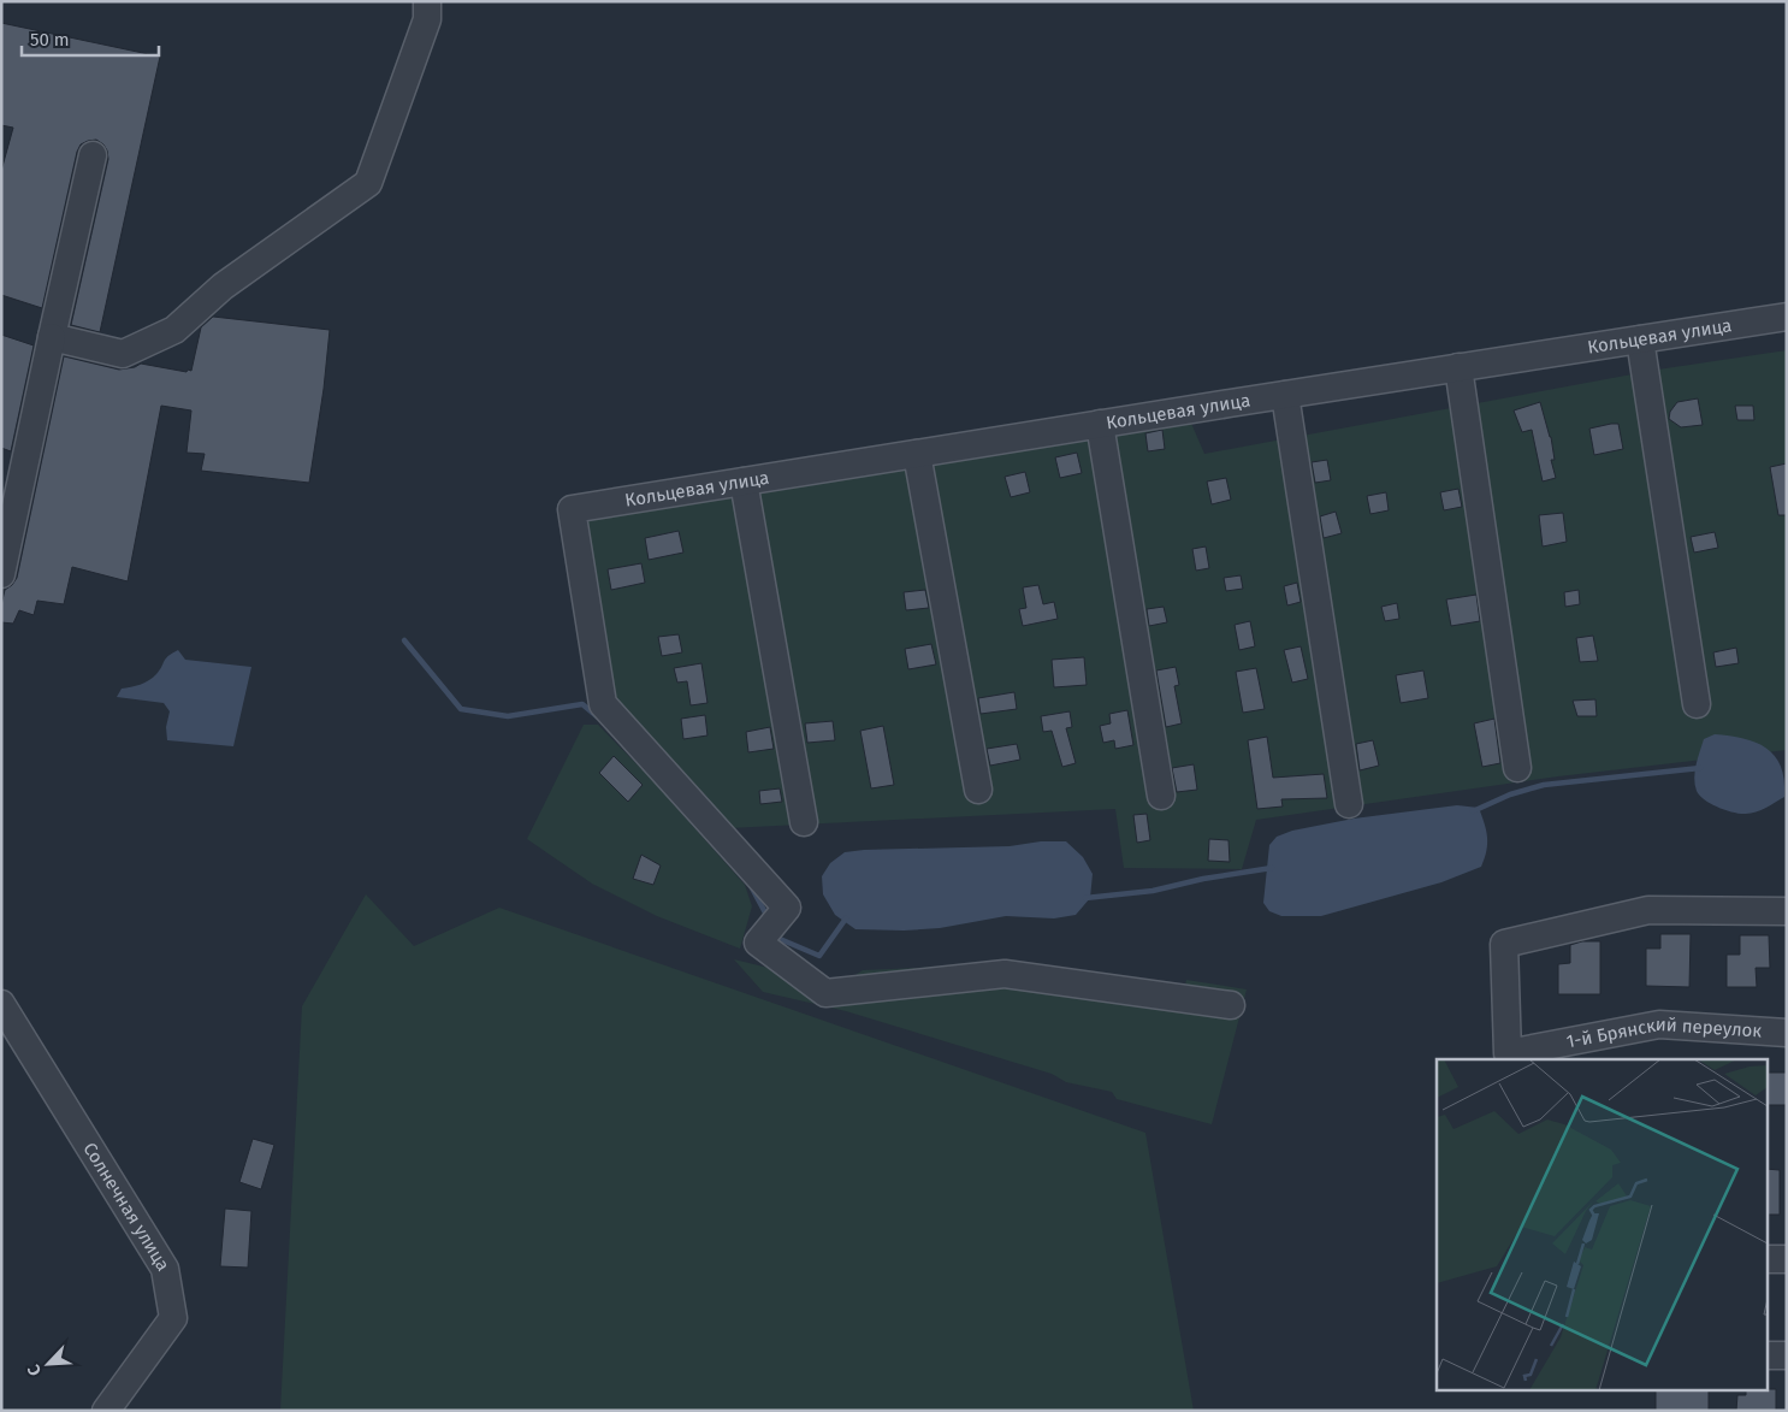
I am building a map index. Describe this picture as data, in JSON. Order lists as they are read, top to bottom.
{
  "streets": {
    "street": ["Кольцевая улица", "1-й Брянский переулок", "Солнечная улица"]
  },
  "scale_bar": "50 m",
  "north": "bottom left"
}
